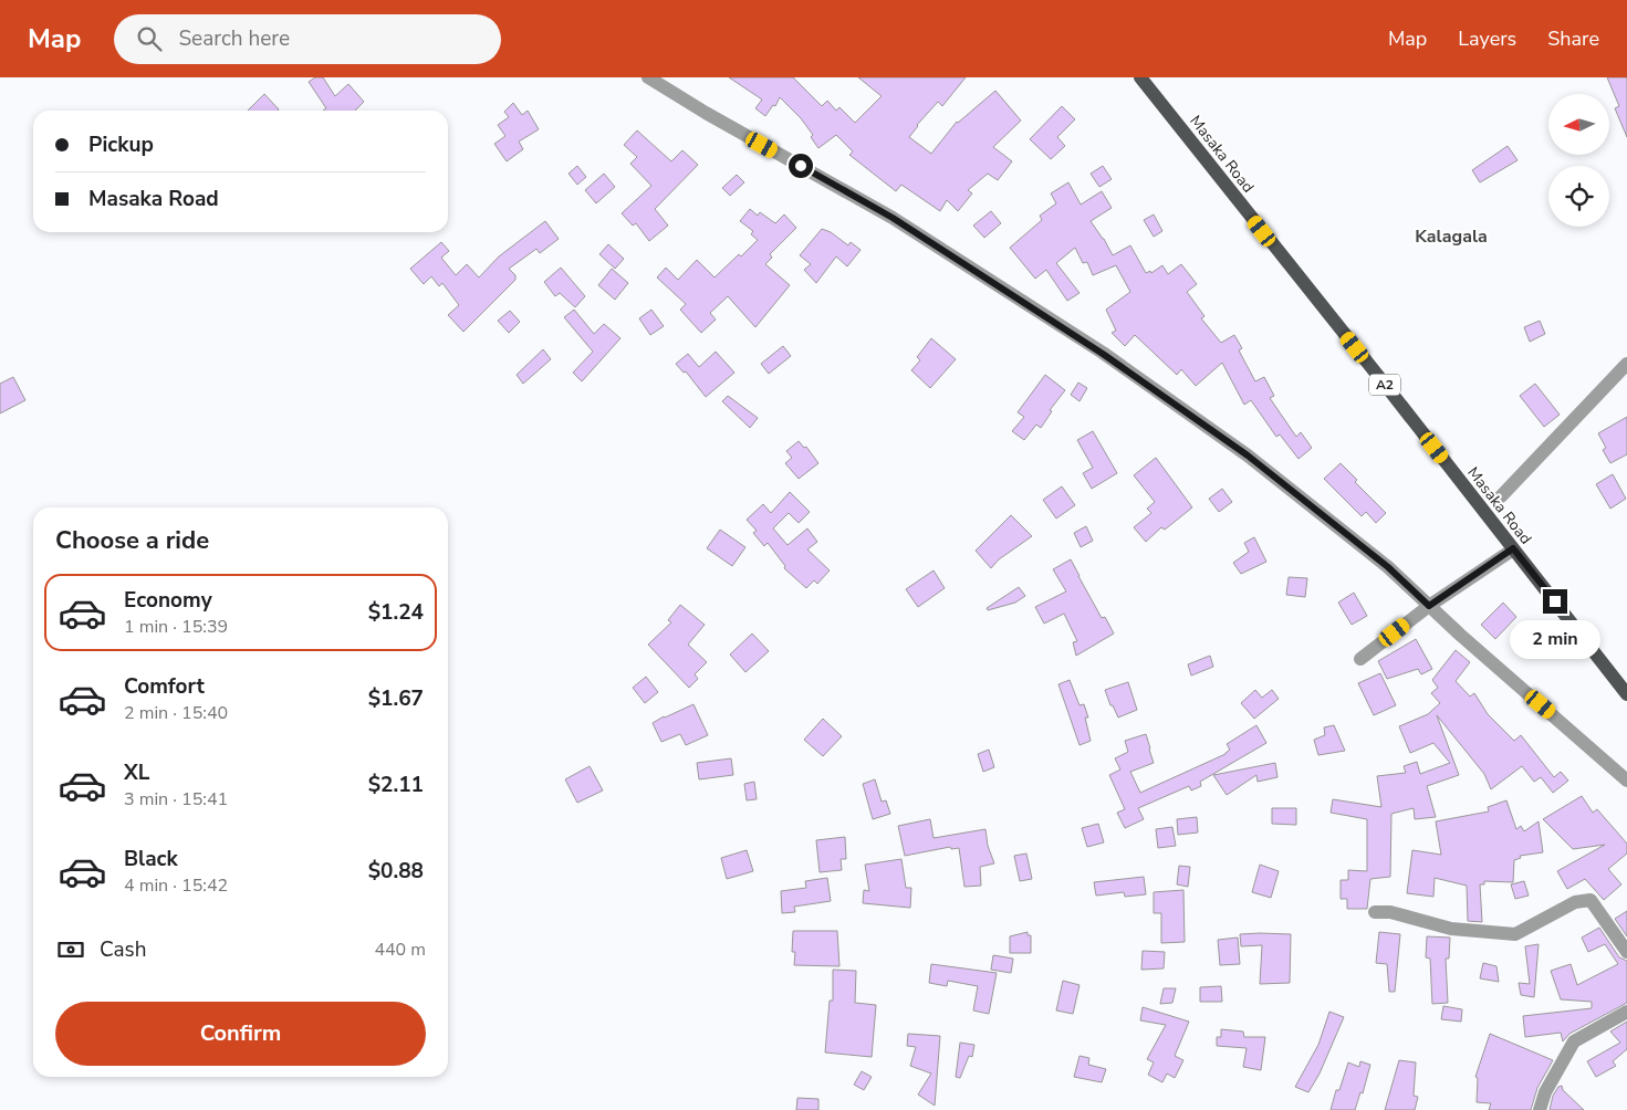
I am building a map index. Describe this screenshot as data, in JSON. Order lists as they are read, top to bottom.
{
  "streets": {
    "main road": ["Masaka Road", "A2"]
  },
  "districts": ["Kalagala"],
  "north": "left",
  "page": {
    "header": "Map",
    "search": "Search here",
    "nav": ["Map", "Layers", "Share"],
    "banner": ["Pickup", "Masaka Road"],
    "heading": "Choose a ride",
    "list": [
      {
        "name": "Economy",
        "note": "1 min · 15:39",
        "value": "$1.24"
      },
      {
        "name": "Comfort",
        "note": "2 min · 15:40",
        "value": "$1.67"
      },
      {
        "name": "XL",
        "note": "3 min · 15:41",
        "value": "$2.11"
      },
      {
        "name": "Black",
        "note": "4 min · 15:42",
        "value": "$0.88"
      }
    ],
    "bubble": "2 min",
    "pay": ["Cash", "440 m"],
    "buttons": "Confirm"
  }
}
